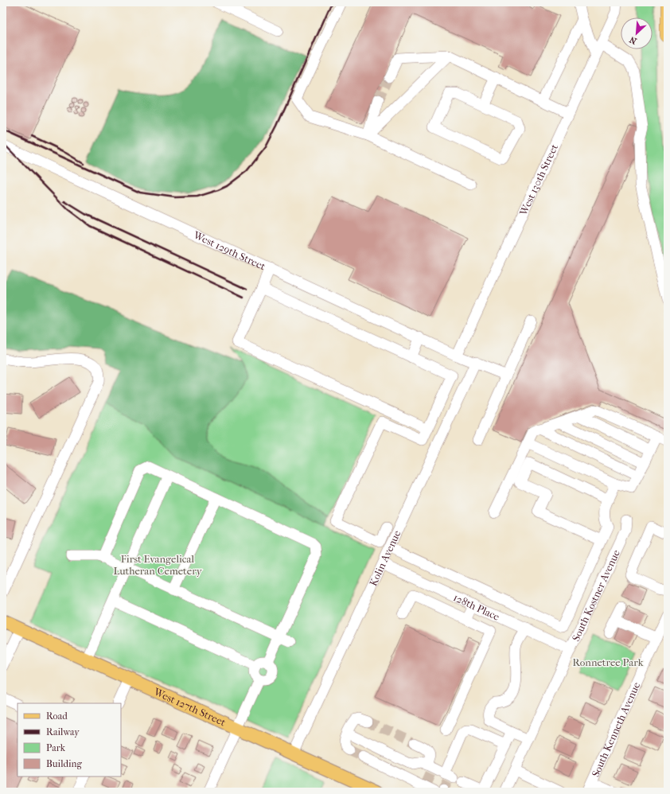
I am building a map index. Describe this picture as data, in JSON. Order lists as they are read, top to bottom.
{
  "streets": {
    "main road": ["West 127th Street"],
    "street": [
      "West 130th Street",
      "West 129th Street",
      "Kolin Avenue",
      "South Kostner Avenue",
      "128th Place",
      "South Kenneth Avenue"
    ]
  },
  "crossings": [
    ["West 130th Street", "West 129th Street"],
    ["West 129th Street", "Kolin Avenue"],
    ["Kolin Avenue", "128th Place"],
    ["Kolin Avenue", "West 127th Street"],
    ["South Kostner Avenue", "128th Place"]
  ],
  "parks": ["First Evangelical Lutheran Cemetery", "Ronnetree Park"],
  "legend": [
    "Road",
    "Railway",
    "Park",
    "Building"
  ],
  "north": "bottom left"
}
